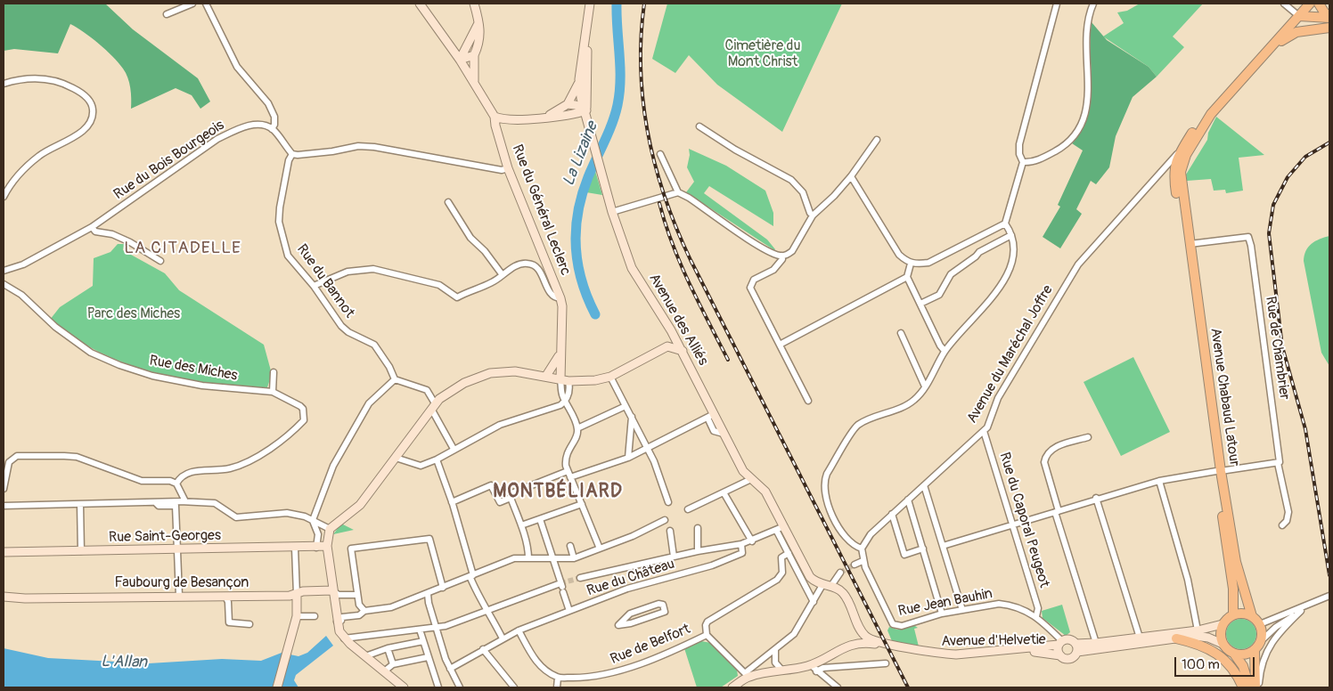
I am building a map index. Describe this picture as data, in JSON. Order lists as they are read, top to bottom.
{
  "streets": {
    "main road": [
      "Rue du Général Leclerc",
      "Avenue des Alliés",
      "Avenue du Maréchal Joffre",
      "Avenue Chabaud Latour",
      "Rue Saint-Georges",
      "Faubourg de Besançon",
      "Avenue d'Helvetie"
    ],
    "street": [
      "Rue du Bois Bourgeois",
      "Rue du Bannot",
      "Rue de Chambrier",
      "Rue des Miches",
      "Rue du Caporal Peugeot",
      "Rue du Château",
      "Rue Jean Bauhin",
      "Rue de Belfort"
    ]
  },
  "crossings": [
    ["Avenue des Alliés", "Avenue d'Helvetie"],
    ["Rue de Chambrier", "Avenue Chabaud Latour"],
    ["Avenue du Maréchal Joffre", "Avenue Chabaud Latour"],
    ["Avenue du Maréchal Joffre", "Rue du Caporal Peugeot"],
    ["Rue du Caporal Peugeot", "Rue Jean Bauhin"],
    ["Rue Jean Bauhin", "Avenue d'Helvetie"],
    ["Avenue d'Helvetie", "Rue de Belfort"]
  ],
  "districts": ["LA CITADELLE", "MONTBÉLIARD"],
  "water": ["La Lizaine", "L'Allan"],
  "parks": ["Cimetière du Mont Christ", "Parc des Miches"],
  "scale_bar": "100 m"
}
